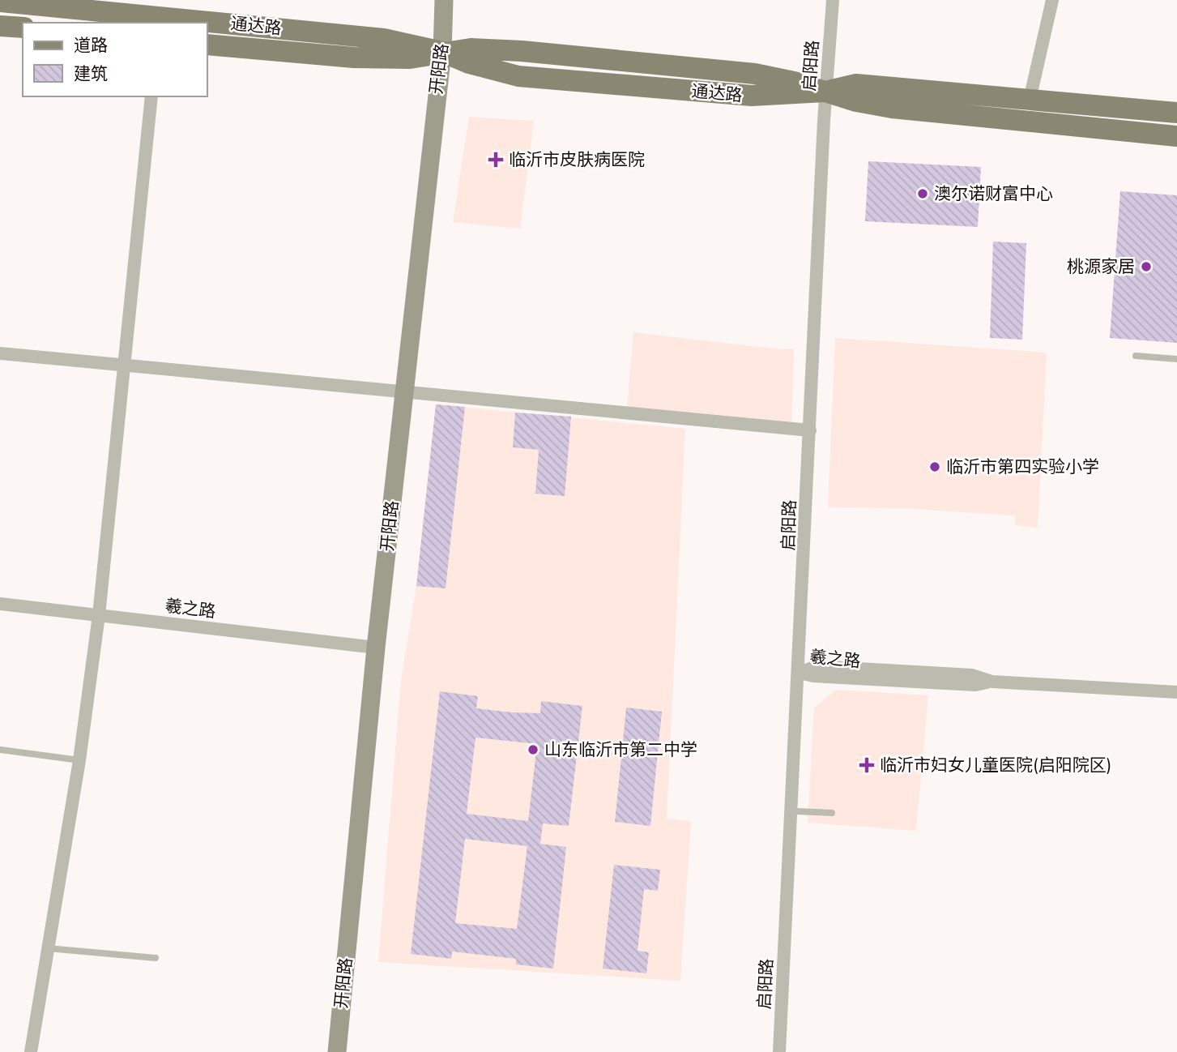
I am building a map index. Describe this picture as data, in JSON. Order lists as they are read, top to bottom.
{
  "streets": {
    "main road": ["通达路"],
    "street": ["启阳路", "开阳路", "羲之路"]
  },
  "crossings": [
    ["通达路", "启阳路"],
    ["通达路", "开阳路"],
    ["启阳路", "羲之路"],
    ["开阳路", "羲之路"]
  ],
  "places": {
    "health": ["临沂市皮肤病医院", "临沂市妇女儿童医院(启阳院区)"],
    "other": [
      "澳尔诺财富中心",
      "桃源家居",
      "临沂市第四实验小学",
      "山东临沂市第二中学"
    ]
  },
  "legend": ["道路", "建筑"]
}
